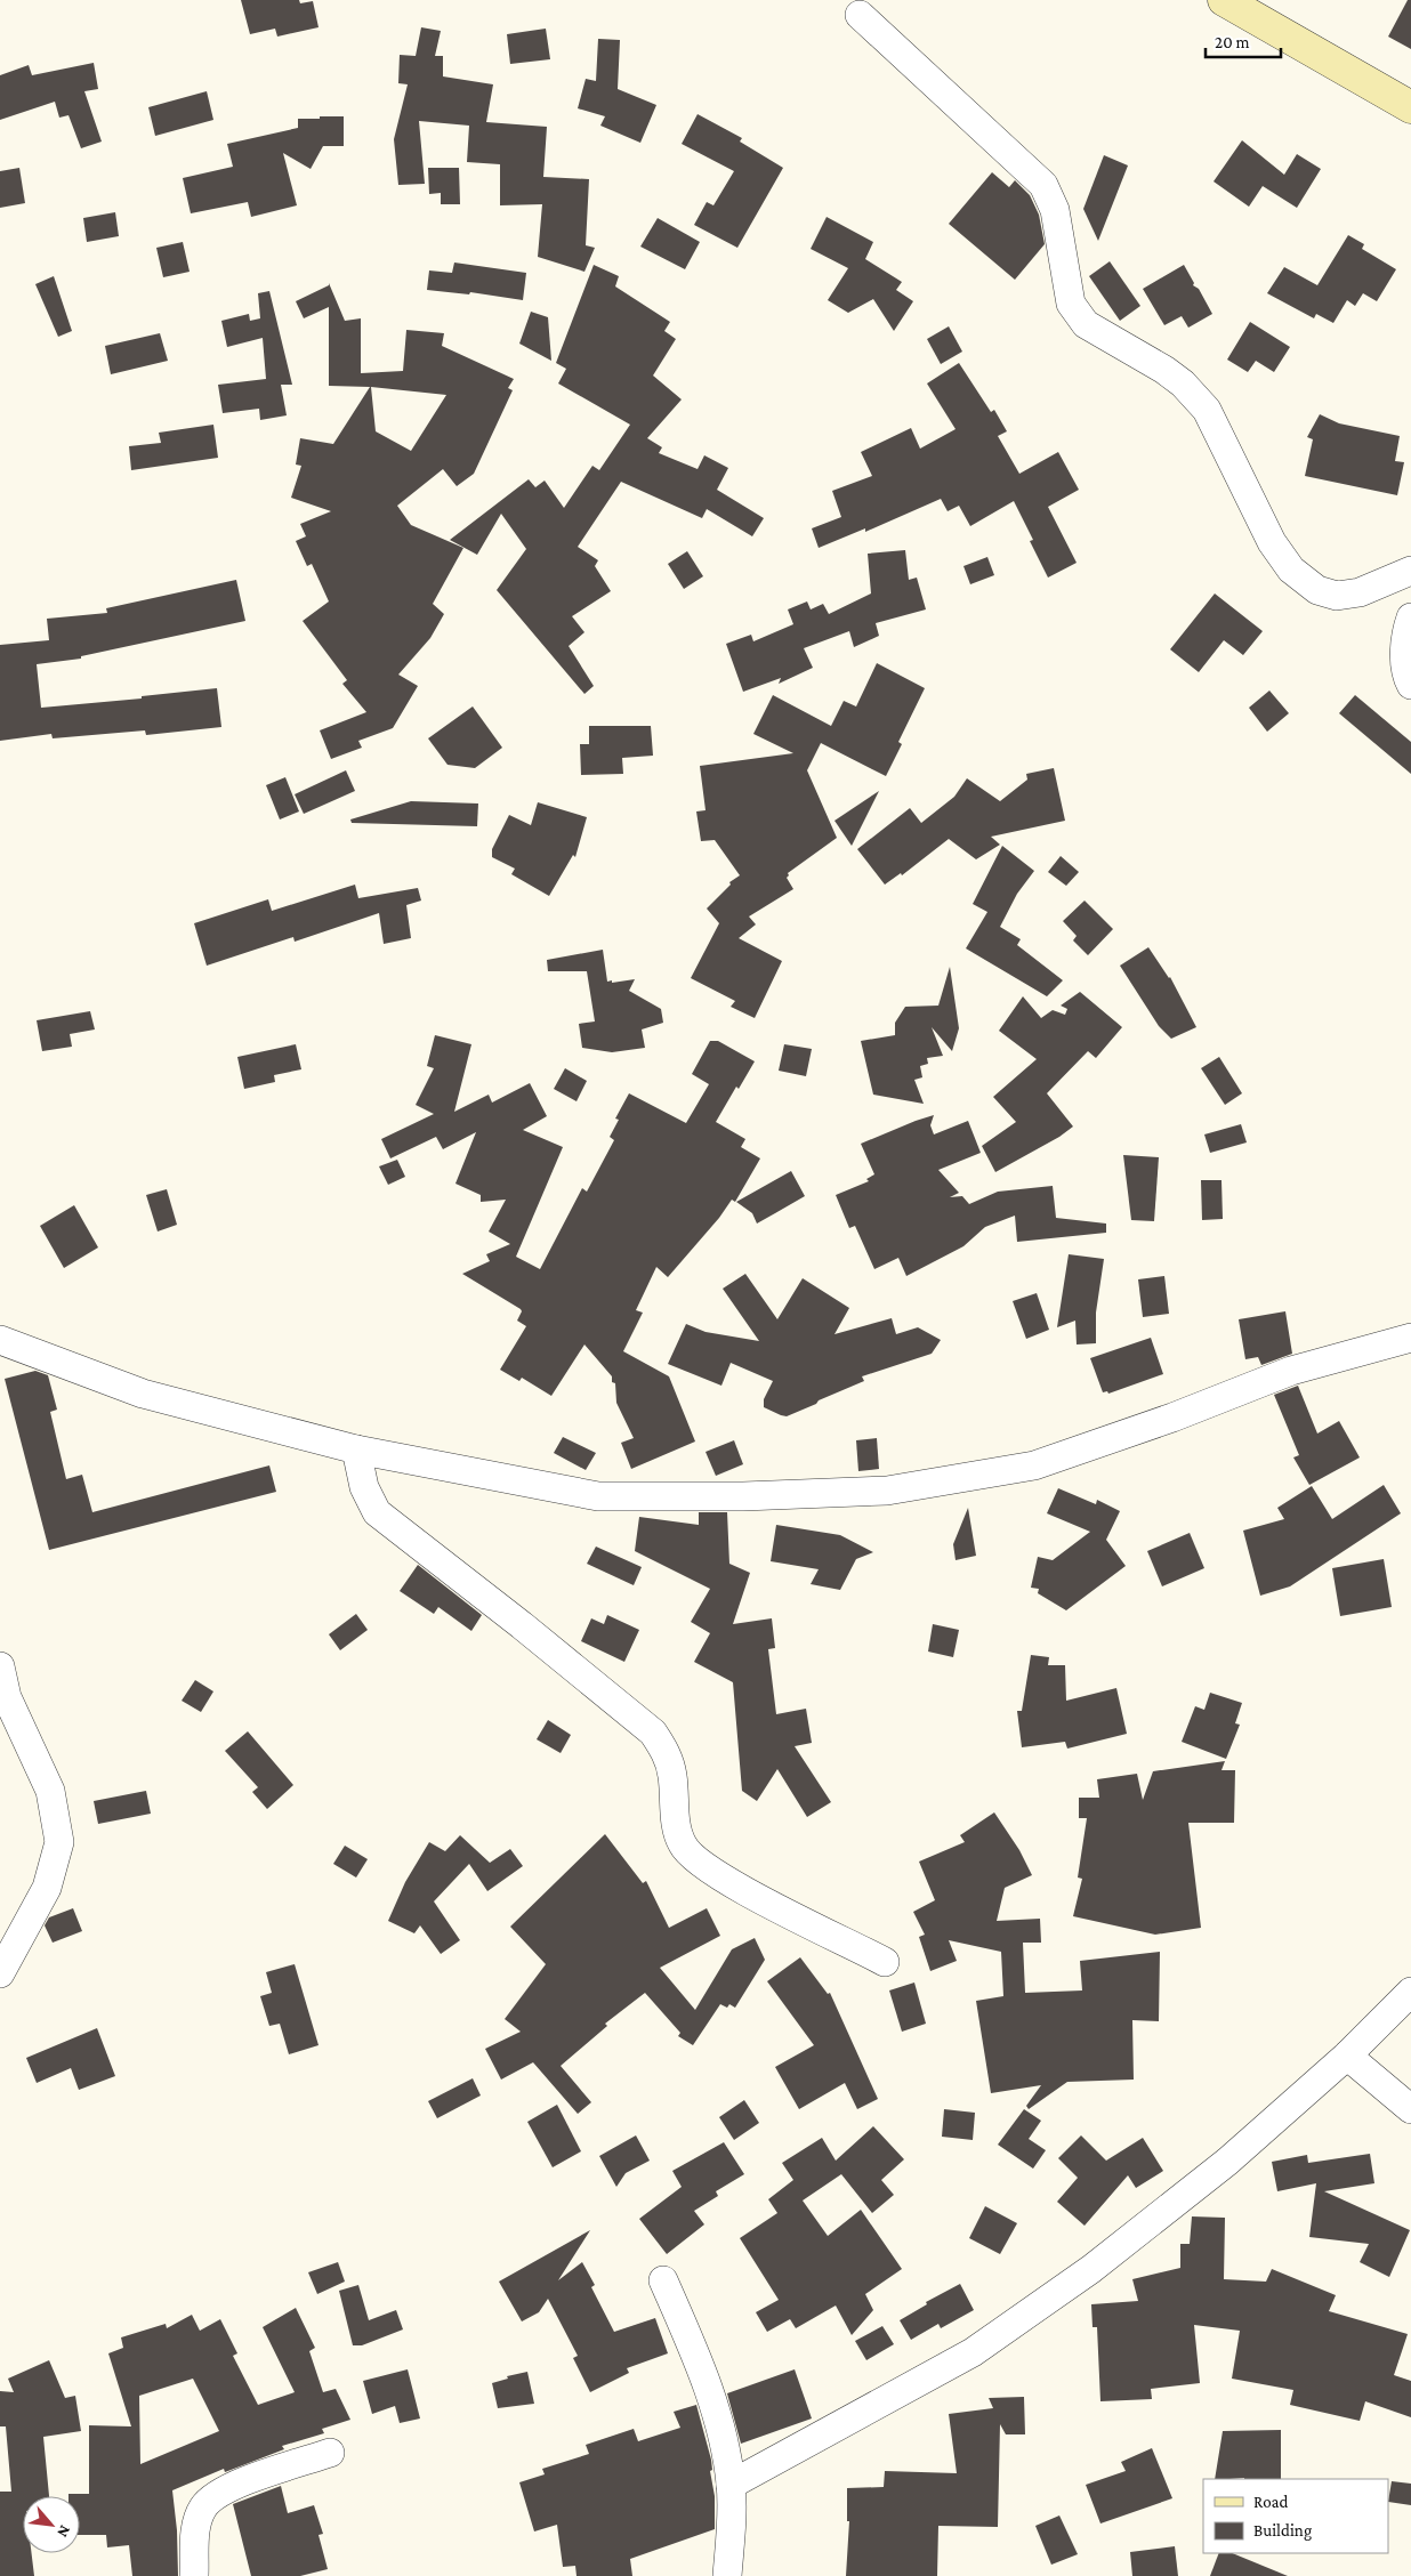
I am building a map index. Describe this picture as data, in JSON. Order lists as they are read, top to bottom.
{
  "legend": ["Road", "Building"],
  "scale_bar": "20 m",
  "north": "bottom right"
}
